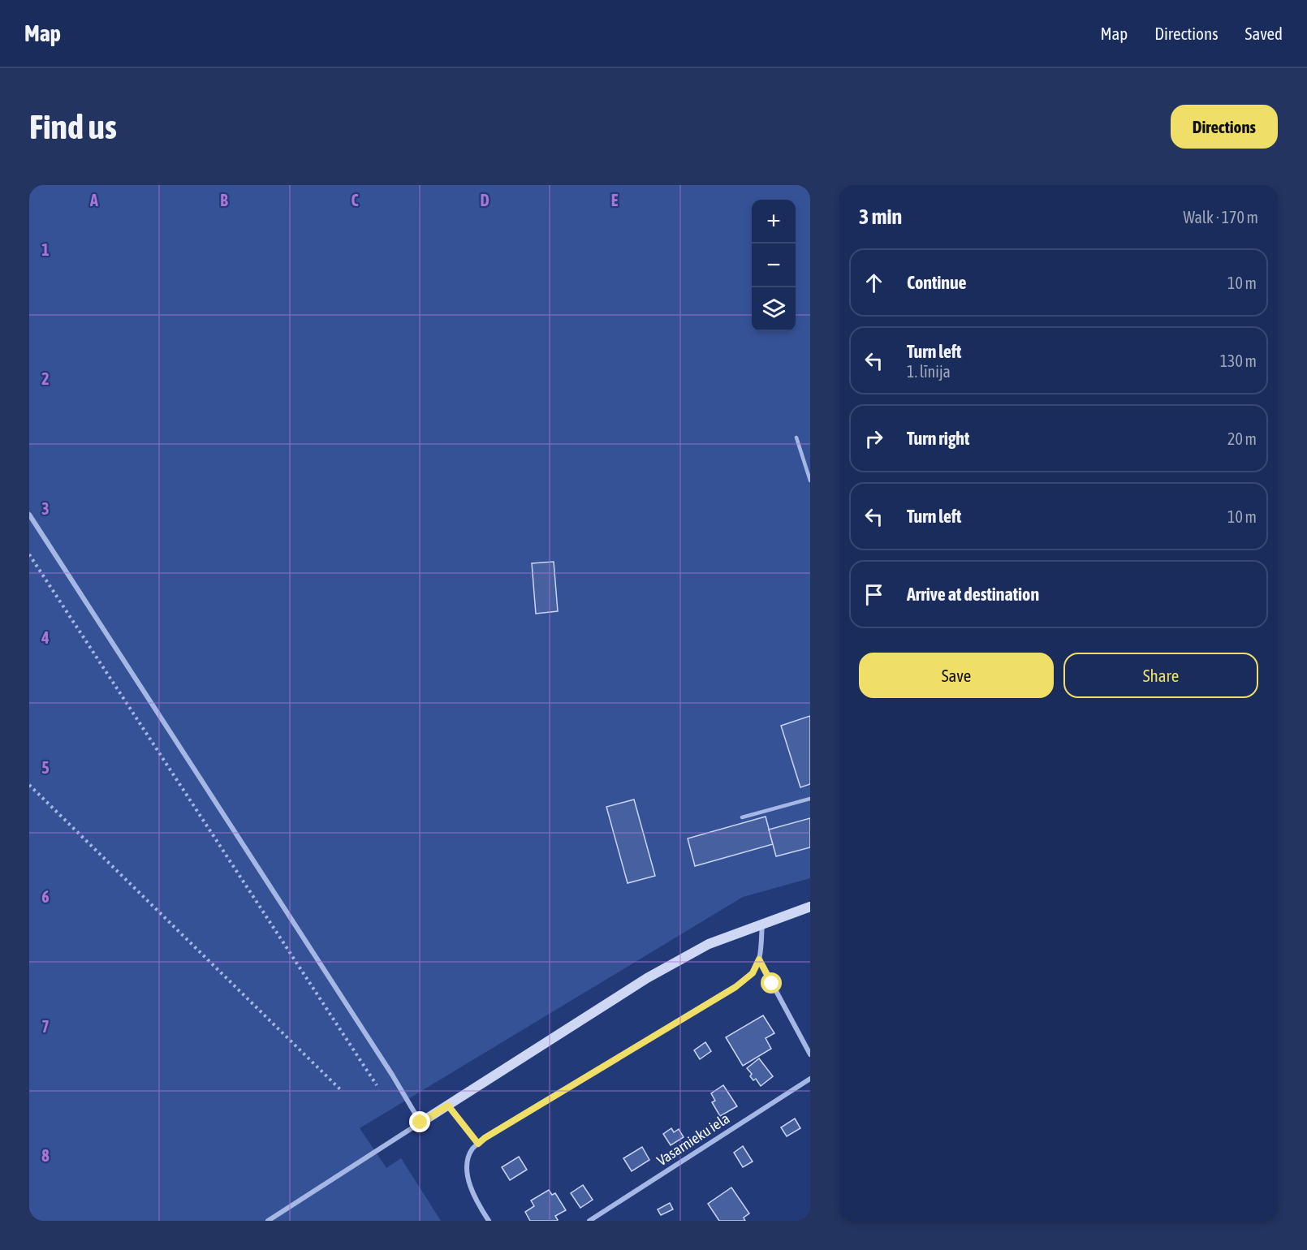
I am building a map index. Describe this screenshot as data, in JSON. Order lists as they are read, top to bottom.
{
  "streets": {
    "street": ["Vasarnieku iela"]
  },
  "page": {
    "header": "Map",
    "nav": ["Map", "Directions", "Saved"],
    "buttons": [
      "Directions",
      ["Save", "Share"]
    ],
    "title": "Find us",
    "heading": ["3 min", "Walk · 170 m"],
    "map_buttons": ["+", "−"],
    "list": [
      ["Continue", "10 m"],
      ["Turn left", "1. līnija", "130 m"],
      ["Turn right", "20 m"],
      ["Turn left", "10 m"],
      "Arrive at destination"
    ]
  },
  "grid": {
    "columns": [
      "A",
      "B",
      "C",
      "D",
      "E"
    ],
    "rows": [
      "1",
      "2",
      "3",
      "4",
      "5",
      "6",
      "7",
      "8"
    ]
  }
}
